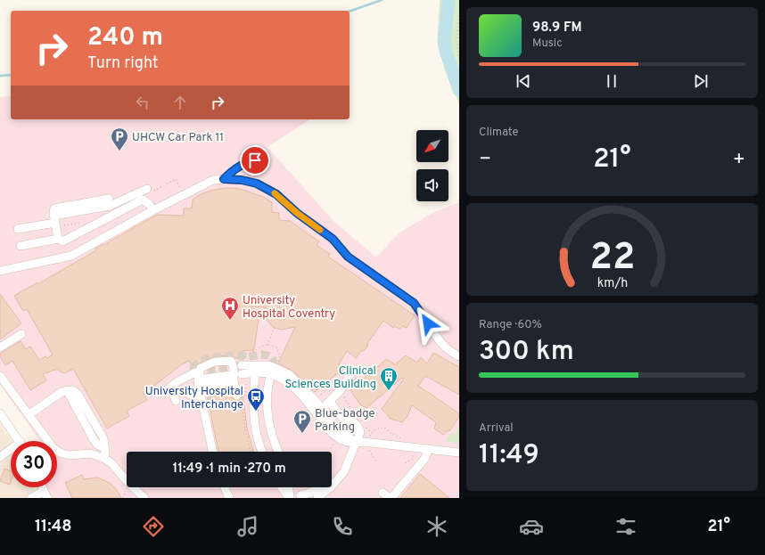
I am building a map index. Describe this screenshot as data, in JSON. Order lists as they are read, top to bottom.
{
  "places": {
    "parking": ["UHCW Car Park 11", "Blue-badge Parking"],
    "hospital": ["University Hospital Coventry"],
    "building": ["Clinical Sciences Building"],
    "bus stop": ["University Hospital Interchange"]
  },
  "north": "bottom left",
  "page": {
    "turn": ["240 m", "Turn right"],
    "song": ["98.9 FM", "Music"],
    "tile": [
      "Climate",
      ["Range · 60%", "300 km"],
      ["Arrival", "11:49"]
    ],
    "heat": ["−", "21°", "+"],
    "limit": "30",
    "trip": "11:49 · 1 min · 270 m",
    "tabs": ["11:48", "21°"],
    "gauge": ["22", "km/h"]
  }
}
